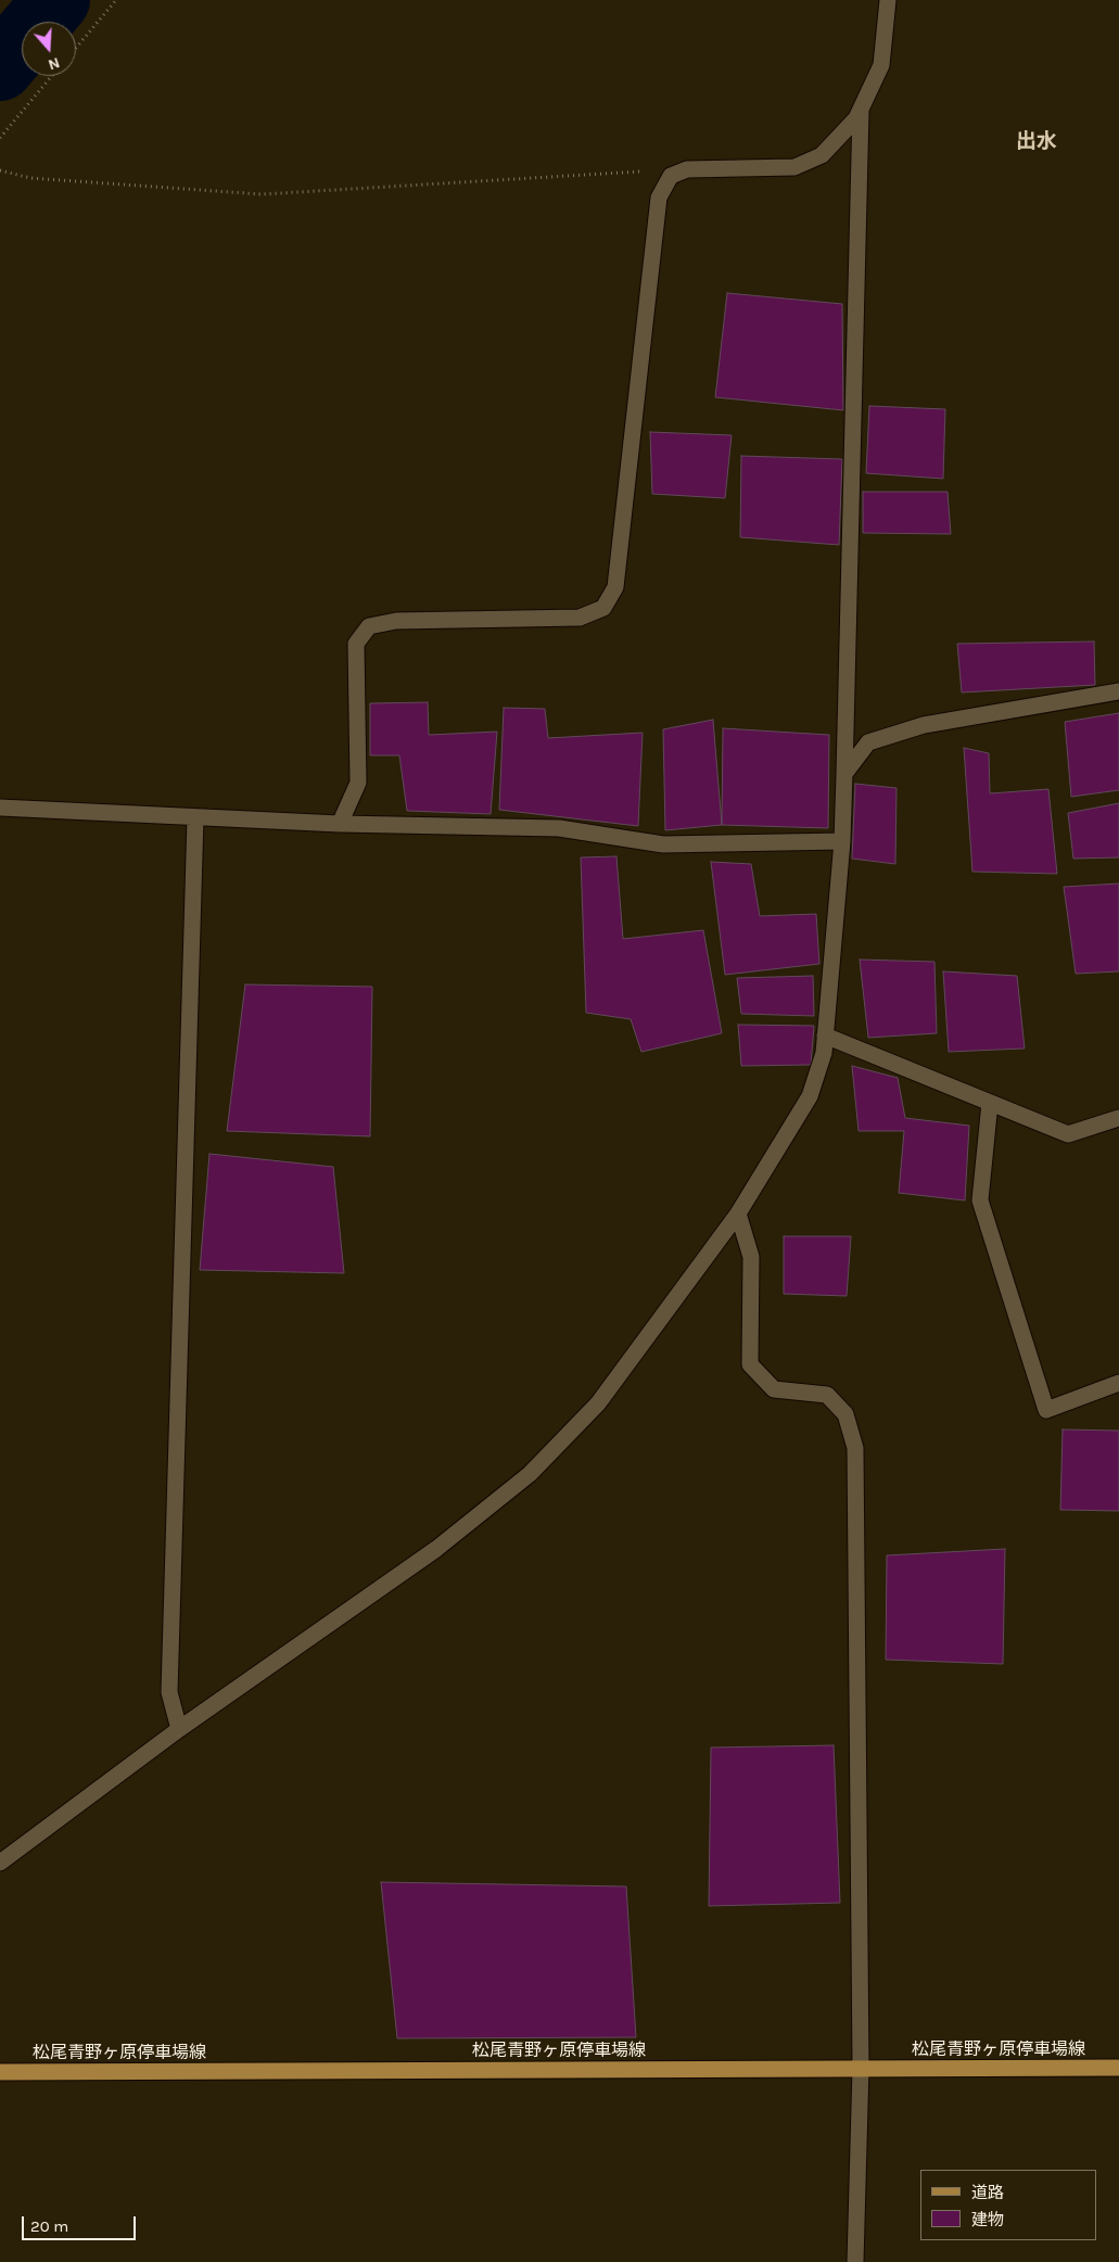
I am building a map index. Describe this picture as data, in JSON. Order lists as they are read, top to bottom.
{
  "streets": {
    "main road": ["松尾青野ヶ原停車場線"]
  },
  "districts": ["出水"],
  "legend": ["道路", "建物"],
  "scale_bar": "20 m",
  "north": "bottom"
}
